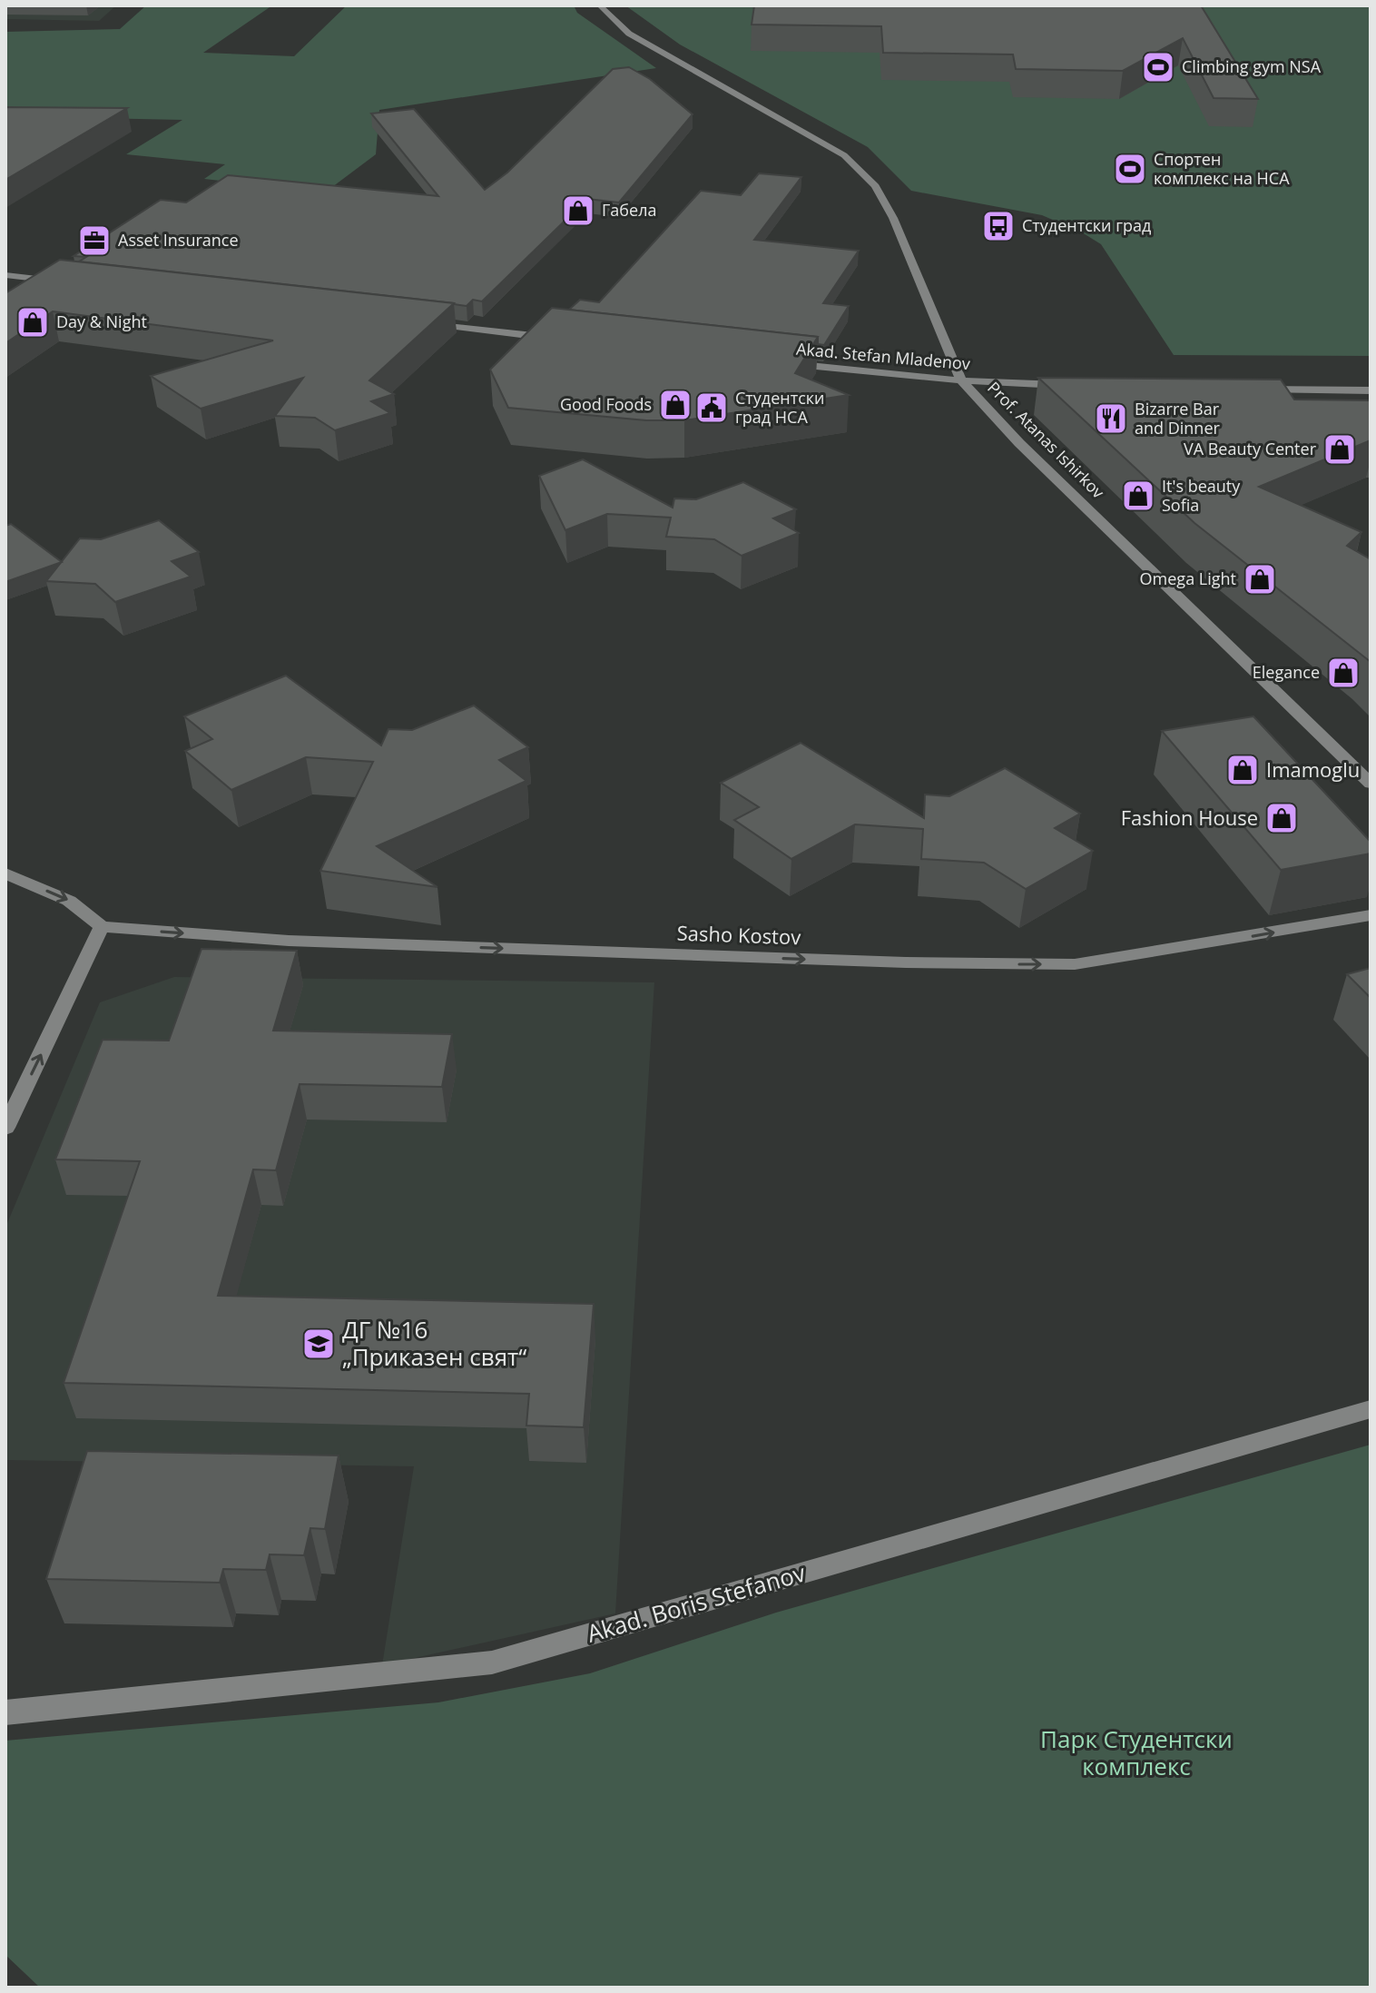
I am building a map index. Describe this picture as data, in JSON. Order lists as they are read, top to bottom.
{
  "streets": {
    "street": [
      "Akad. Stefan Mladenov",
      "Prof. Atanas Ishirkov",
      "Sasho Kostov",
      "Akad. Boris Stefanov"
    ]
  },
  "crossings": [
    ["Akad. Stefan Mladenov", "Prof. Atanas Ishirkov"]
  ],
  "one_way": ["Sasho Kostov"],
  "parks": ["Парк Студентски комплекс"],
  "places": {
    "sports": ["Climbing gym NSA", "Спортен комплекс на НСА"],
    "shop": [
      "Габела",
      "Day & Night",
      "Good Foods",
      "VA Beauty Center",
      "It's beauty Sofia",
      "Omega Light",
      "Elegance",
      "Imamoglu",
      "Fashion House"
    ],
    "bus stop": ["Студентски град"],
    "office": ["Asset Insurance"],
    "public building": ["Студентски град НСА"],
    "restaurant": ["Bizarre Bar and Dinner"],
    "school or university": ["ДГ №16 „Приказен свят“"]
  }
}
